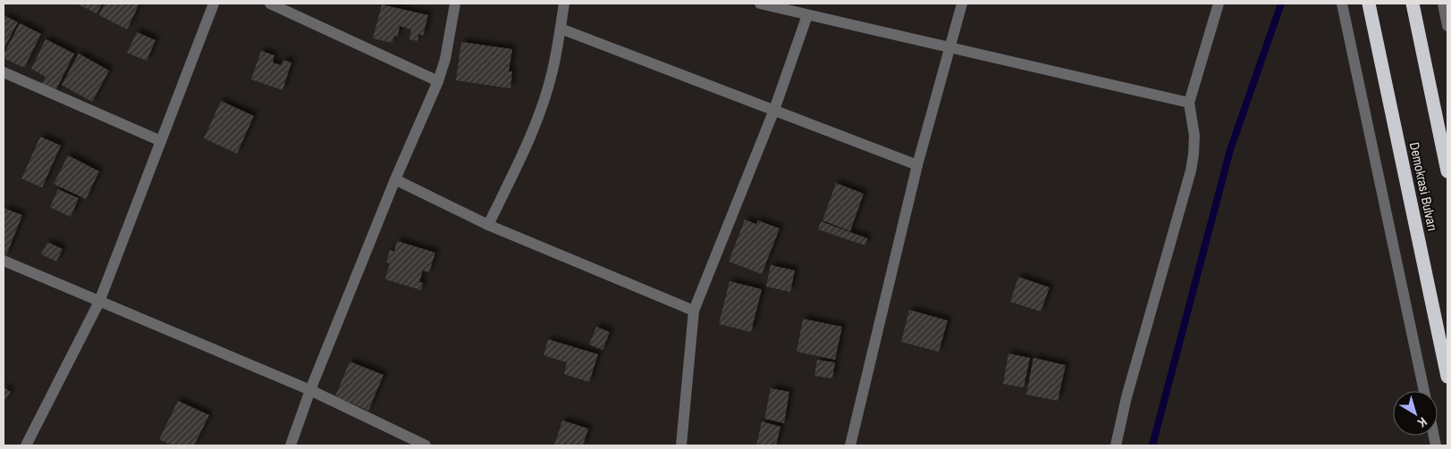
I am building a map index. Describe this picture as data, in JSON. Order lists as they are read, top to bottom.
{
  "streets": {
    "highway": ["Demokrasi Bulvarı"]
  },
  "north": "bottom right"
}
